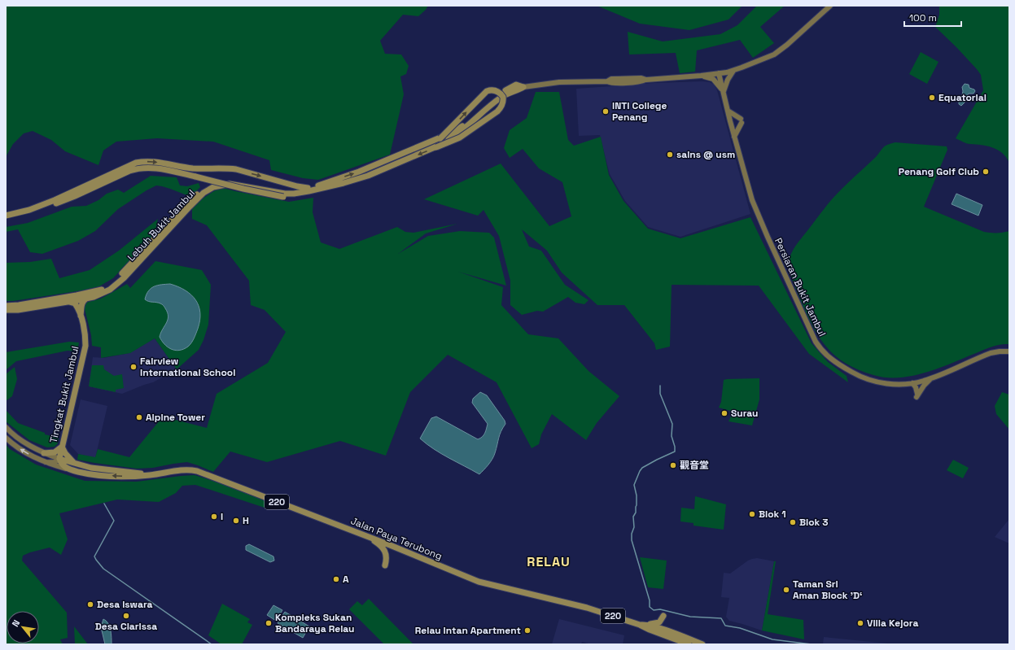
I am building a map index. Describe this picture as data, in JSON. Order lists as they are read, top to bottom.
{
  "streets": {
    "main road": [
      "Lebuh Bukit Jambul",
      "Tingkat Bukit Jambul",
      "220",
      "Jalan Paya Terubong"
    ],
    "street": ["Persiaran Bukit Jambul"]
  },
  "crossings": [
    ["Lebuh Bukit Jambul", "Persiaran Bukit Jambul"],
    ["Tingkat Bukit Jambul", "Jalan Paya Terubong"]
  ],
  "districts": ["RELAU"],
  "places": [
    "Equatorial",
    "INTI College Penang",
    "sains @ usm",
    "Penang Golf Club",
    "Fairview International School",
    "Surau",
    "Alpine Tower",
    "觀音堂",
    "Blok 1",
    "I",
    "H",
    "Blok 3",
    "A",
    "Taman Sri Aman Block ’D‘",
    "Desa Iswara",
    "Desa Clarissa",
    "Kompleks Sukan Bandaraya Relau",
    "Villa Kejora",
    "Relau Intan Apartment"
  ],
  "scale_bar": "100 m",
  "north": "top left"
}
